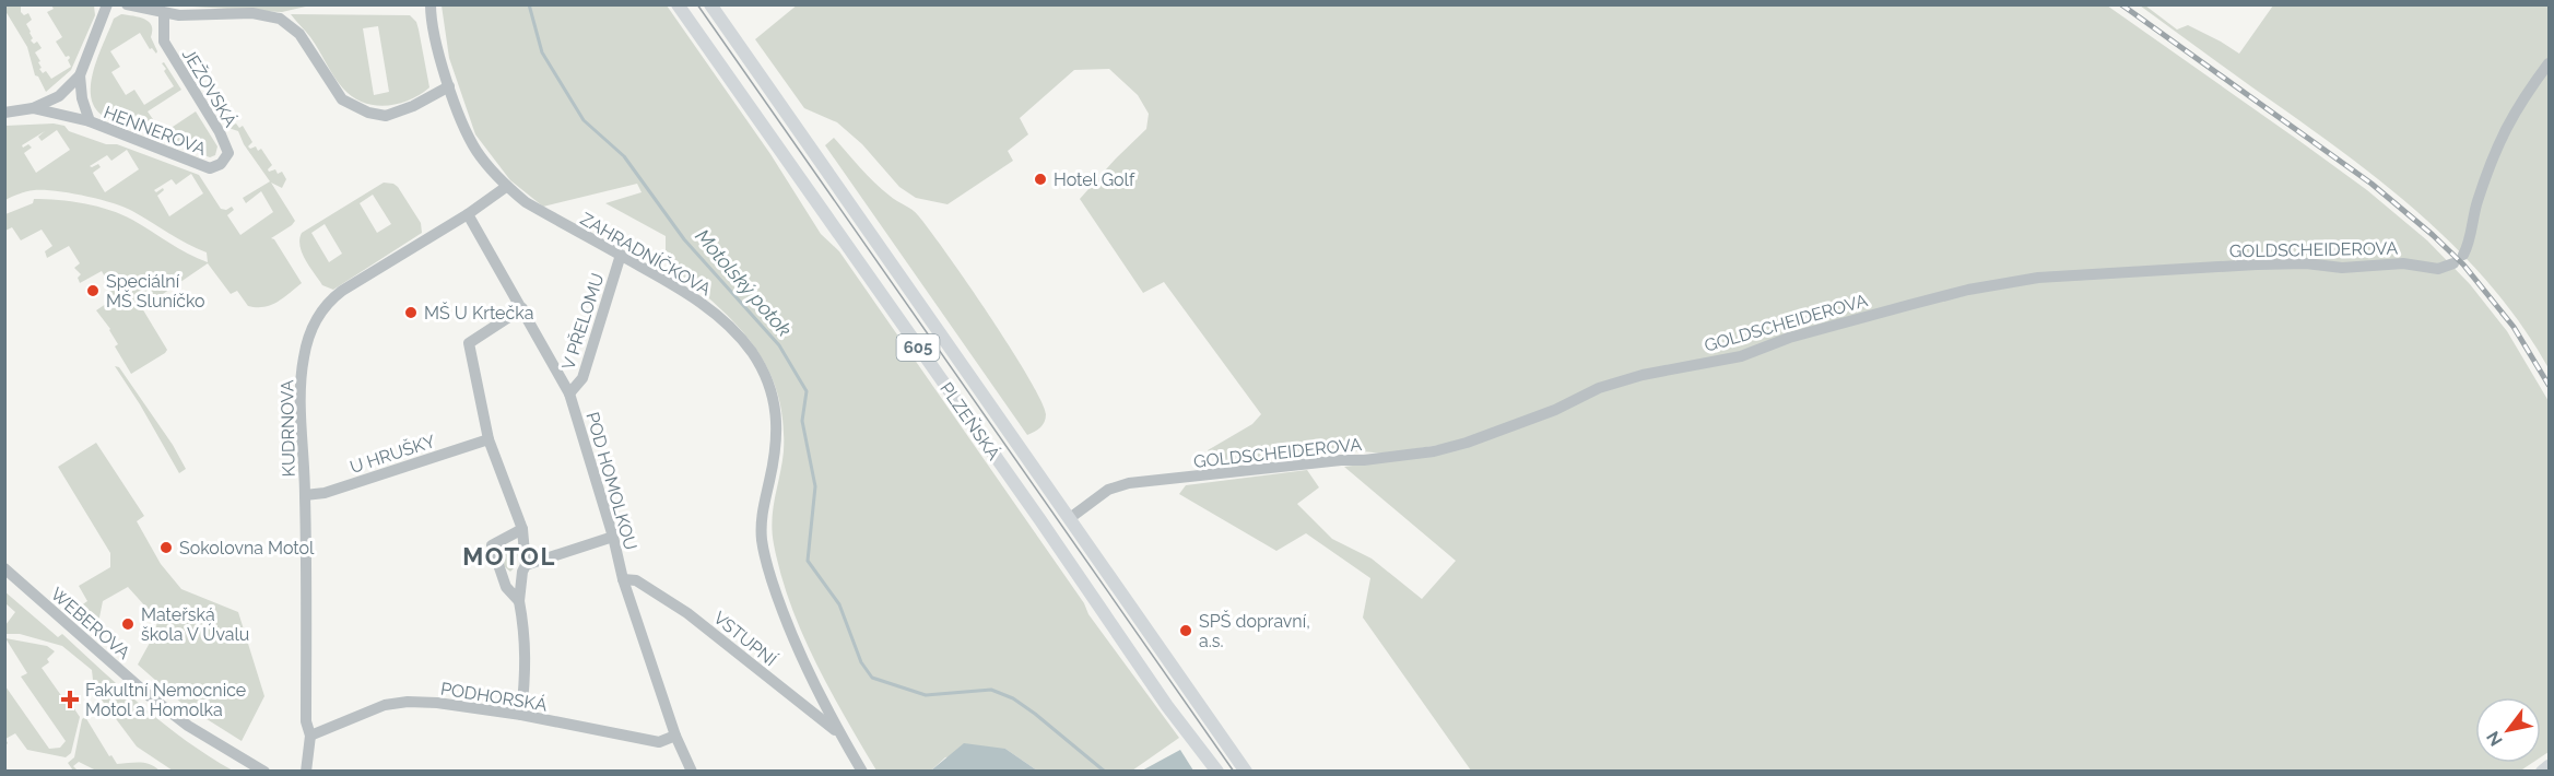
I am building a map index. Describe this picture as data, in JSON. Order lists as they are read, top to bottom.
{
  "streets": {
    "main road": ["605", "PLZEŇSKÁ"],
    "street": [
      "JEŽOVSKÁ",
      "HENNEROVA",
      "GOLDSCHEIDEROVA",
      "ZAHRADNÍČKOVA",
      "V PŘELOMU",
      "KUDRNOVA",
      "U HRUŠKY",
      "POD HOMOLKOU",
      "WEBEROVA",
      "VSTUPNÍ",
      "PODHORSKÁ"
    ]
  },
  "crossings": [
    ["JEŽOVSKÁ", "HENNEROVA"],
    ["GOLDSCHEIDEROVA", "PLZEŇSKÁ"],
    ["ZAHRADNÍČKOVA", "V PŘELOMU"],
    ["ZAHRADNÍČKOVA", "KUDRNOVA"],
    ["ZAHRADNÍČKOVA", "VSTUPNÍ"],
    ["V PŘELOMU", "POD HOMOLKOU"],
    ["KUDRNOVA", "U HRUŠKY"],
    ["KUDRNOVA", "POD HOMOLKOU"],
    ["KUDRNOVA", "PODHORSKÁ"],
    ["POD HOMOLKOU", "VSTUPNÍ"],
    ["POD HOMOLKOU", "PODHORSKÁ"]
  ],
  "districts": ["MOTOL"],
  "water": ["Motolský potok"],
  "places": {
    "other": [
      "Hotel Golf",
      "Speciální MŠ Sluníčko",
      "MŠ U Krtečka",
      "Sokolovna Motol",
      "Mateřská škola V Úvalu",
      "SPŠ dopravní, a.s."
    ],
    "health": ["Fakultní Nemocnice Motol a Homolka"]
  },
  "north": "bottom left"
}
